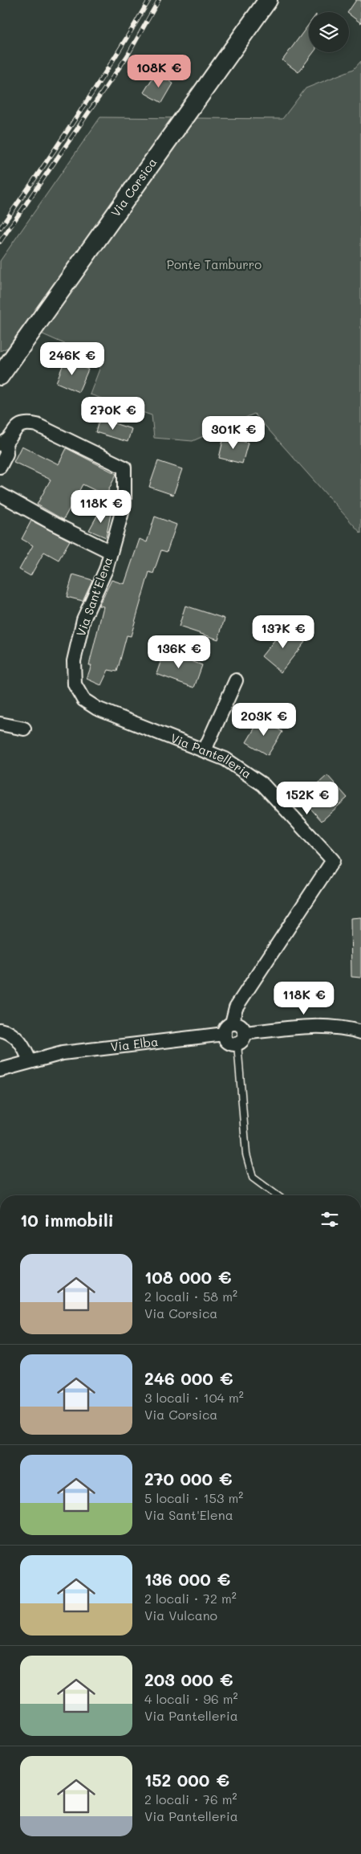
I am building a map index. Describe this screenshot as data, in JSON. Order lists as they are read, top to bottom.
{
  "streets": {
    "main road": ["Via Corsica"],
    "street": ["Via Sant'Elena", "Via Pantelleria", "Via Elba"]
  },
  "crossings": [
    ["Via Sant'Elena", "Via Pantelleria"],
    ["Via Pantelleria", "Via Elba"]
  ],
  "parks": ["Ponte Tamburro"],
  "page": {
    "price": [
      "108K €",
      "246K €",
      "270K €",
      "301K €",
      "118K €",
      "137K €",
      "136K €",
      "203K €",
      "152K €",
      "118K €"
    ],
    "heading": "10 immobili",
    "list": [
      {
        "name": "108 000 €",
        "note": "2 locali · 58 m² · Via Corsica"
      },
      {
        "name": "246 000 €",
        "note": "3 locali · 104 m² · Via Corsica"
      },
      {
        "name": "270 000 €",
        "note": "5 locali · 153 m² · Via Sant'Elena"
      },
      {
        "name": "136 000 €",
        "note": "2 locali · 72 m² · Via Vulcano"
      },
      {
        "name": "203 000 €",
        "note": "4 locali · 96 m² · Via Pantelleria"
      },
      {
        "name": "152 000 €",
        "note": "2 locali · 76 m² · Via Pantelleria"
      }
    ]
  }
}
